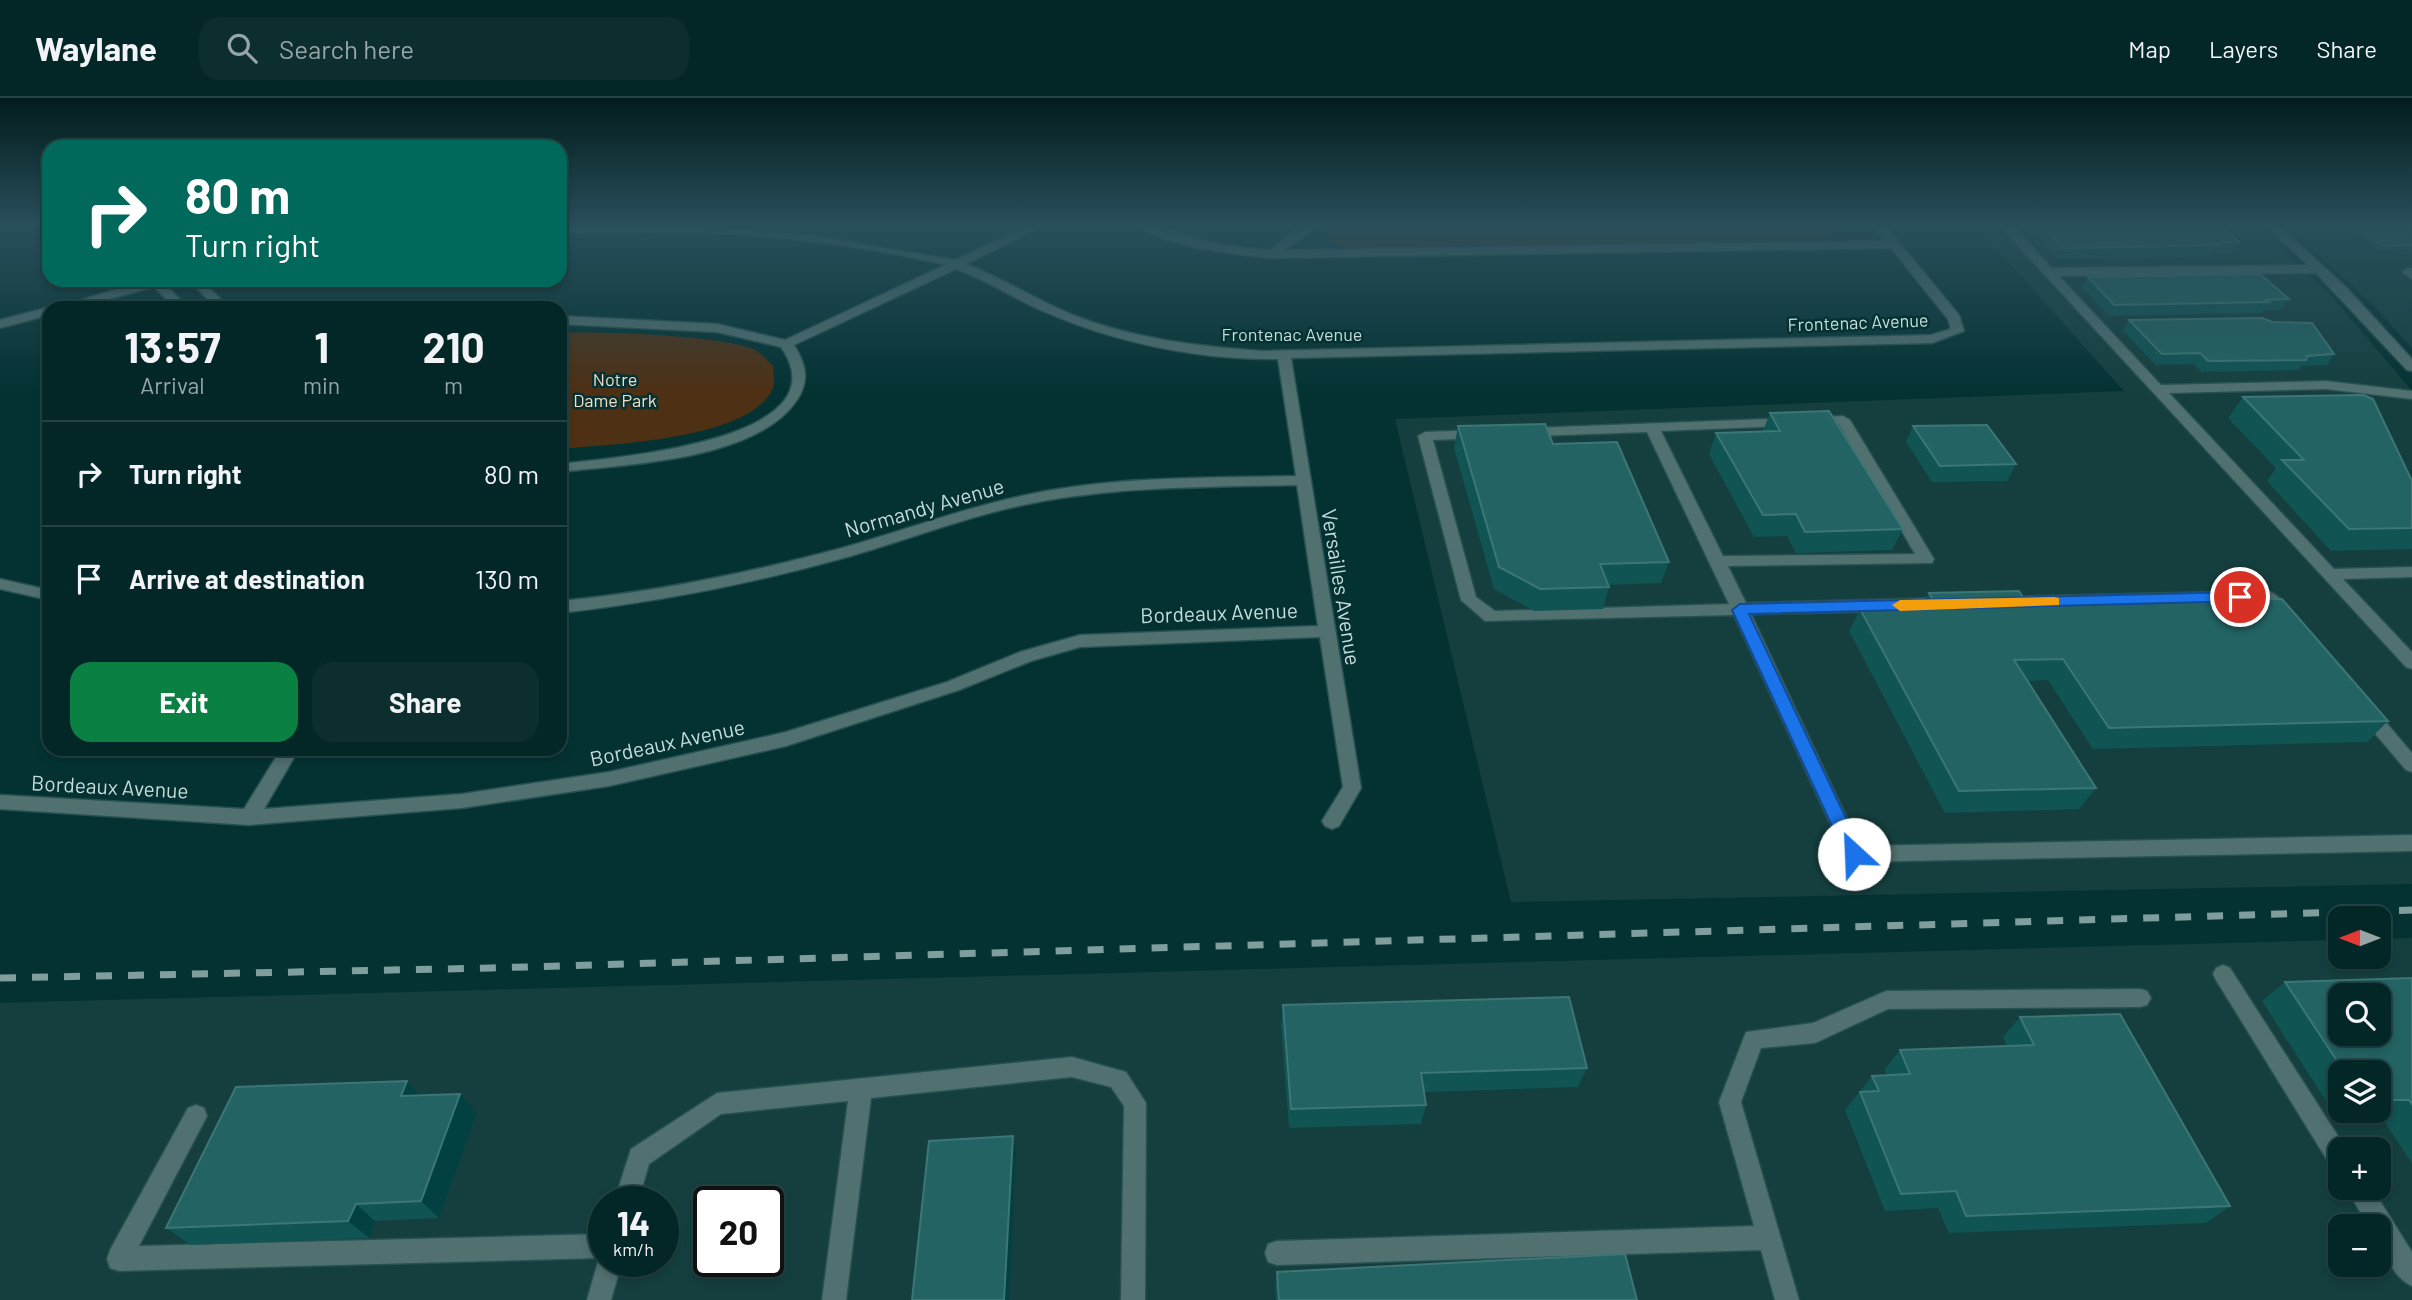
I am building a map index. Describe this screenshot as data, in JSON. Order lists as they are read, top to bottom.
{
  "streets": {
    "street": [
      "Frontenac Avenue",
      "Normandy Avenue",
      "Versailles Avenue",
      "Bordeaux Avenue"
    ]
  },
  "crossings": [
    ["Frontenac Avenue", "Versailles Avenue"],
    ["Normandy Avenue", "Versailles Avenue"],
    ["Versailles Avenue", "Bordeaux Avenue"]
  ],
  "parks": ["Notre Dame Park"],
  "north": "left",
  "page": {
    "header": "Waylane",
    "search": "Search here",
    "nav": ["Map", "Layers", "Share"],
    "turn": ["80 m", "Turn right"],
    "eta": [
      "13:57",
      "Arrival",
      "1",
      "min",
      "210",
      "m"
    ],
    "list": [
      {
        "name": "Turn right",
        "value": "80 m"
      },
      {
        "name": "Arrive at destination",
        "value": "130 m"
      }
    ],
    "buttons": ["Exit", "Share"],
    "map_buttons": ["+", "−"],
    "speed": "14 km/h",
    "limit": "20"
  }
}
